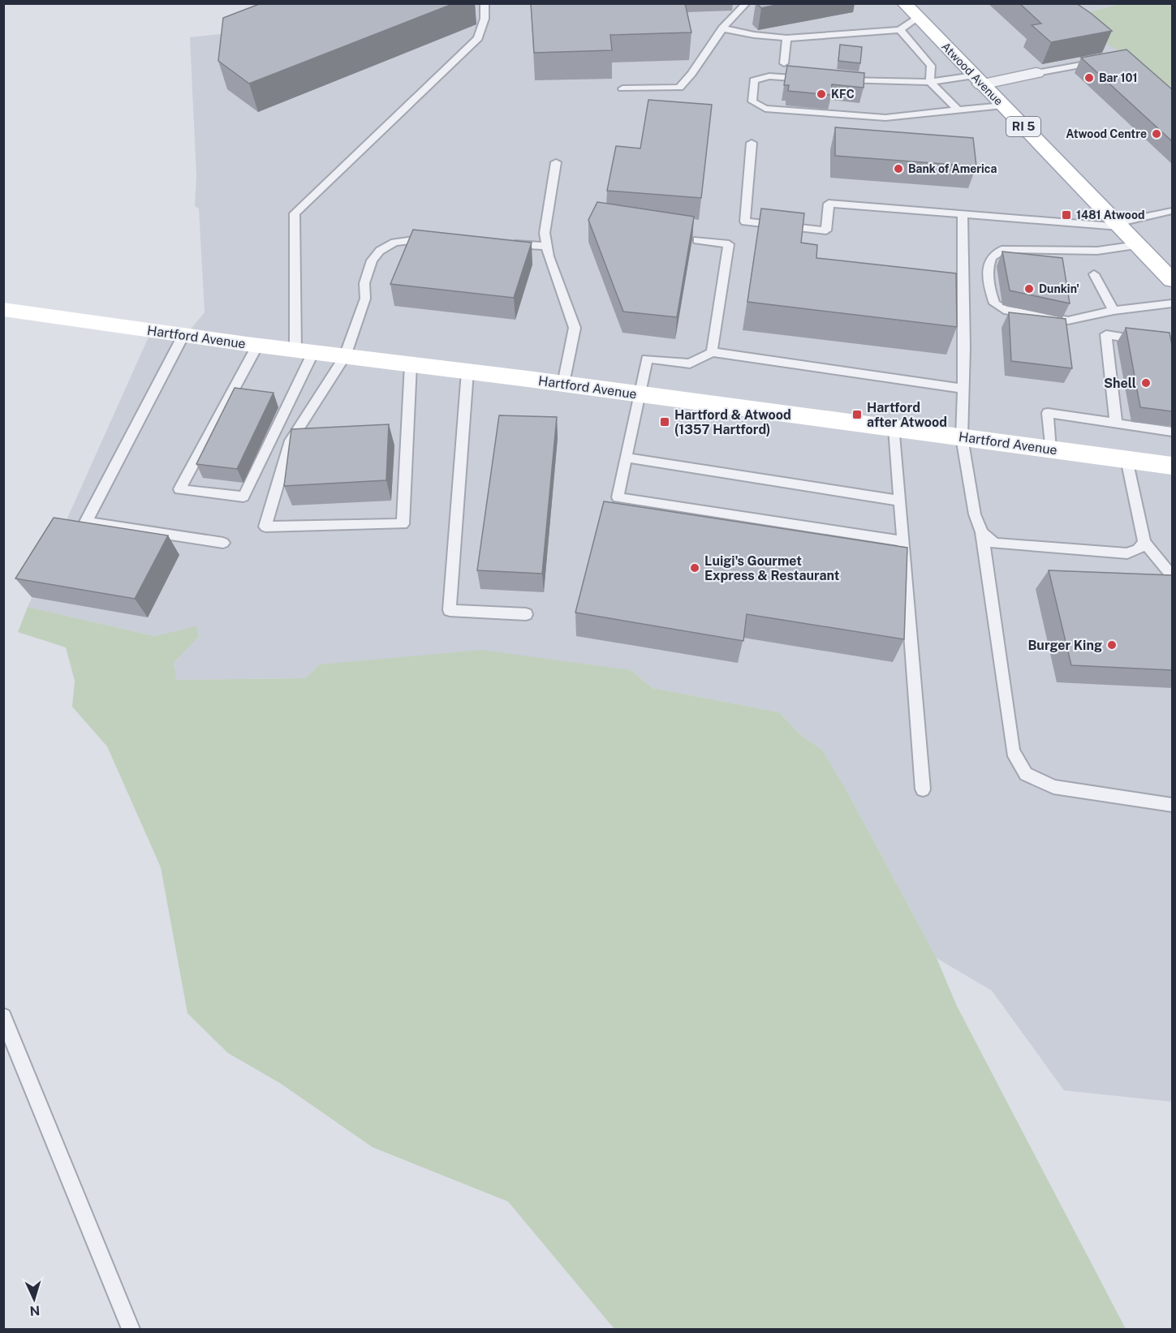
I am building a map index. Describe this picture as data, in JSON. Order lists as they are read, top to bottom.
{
  "streets": {
    "main road": ["Atwood Avenue", "RI 5", "Hartford Avenue"]
  },
  "places": {
    "other": [
      "Bar 101",
      "KFC",
      "Atwood Centre",
      "Bank of America",
      "Dunkin'",
      "Shell",
      "Luigi's Gourmet Express & Restaurant",
      "Burger King"
    ],
    "transit": ["1481 Atwood", "Hartford after Atwood", "Hartford & Atwood (1357 Hartford)"]
  },
  "north": "bottom"
}
